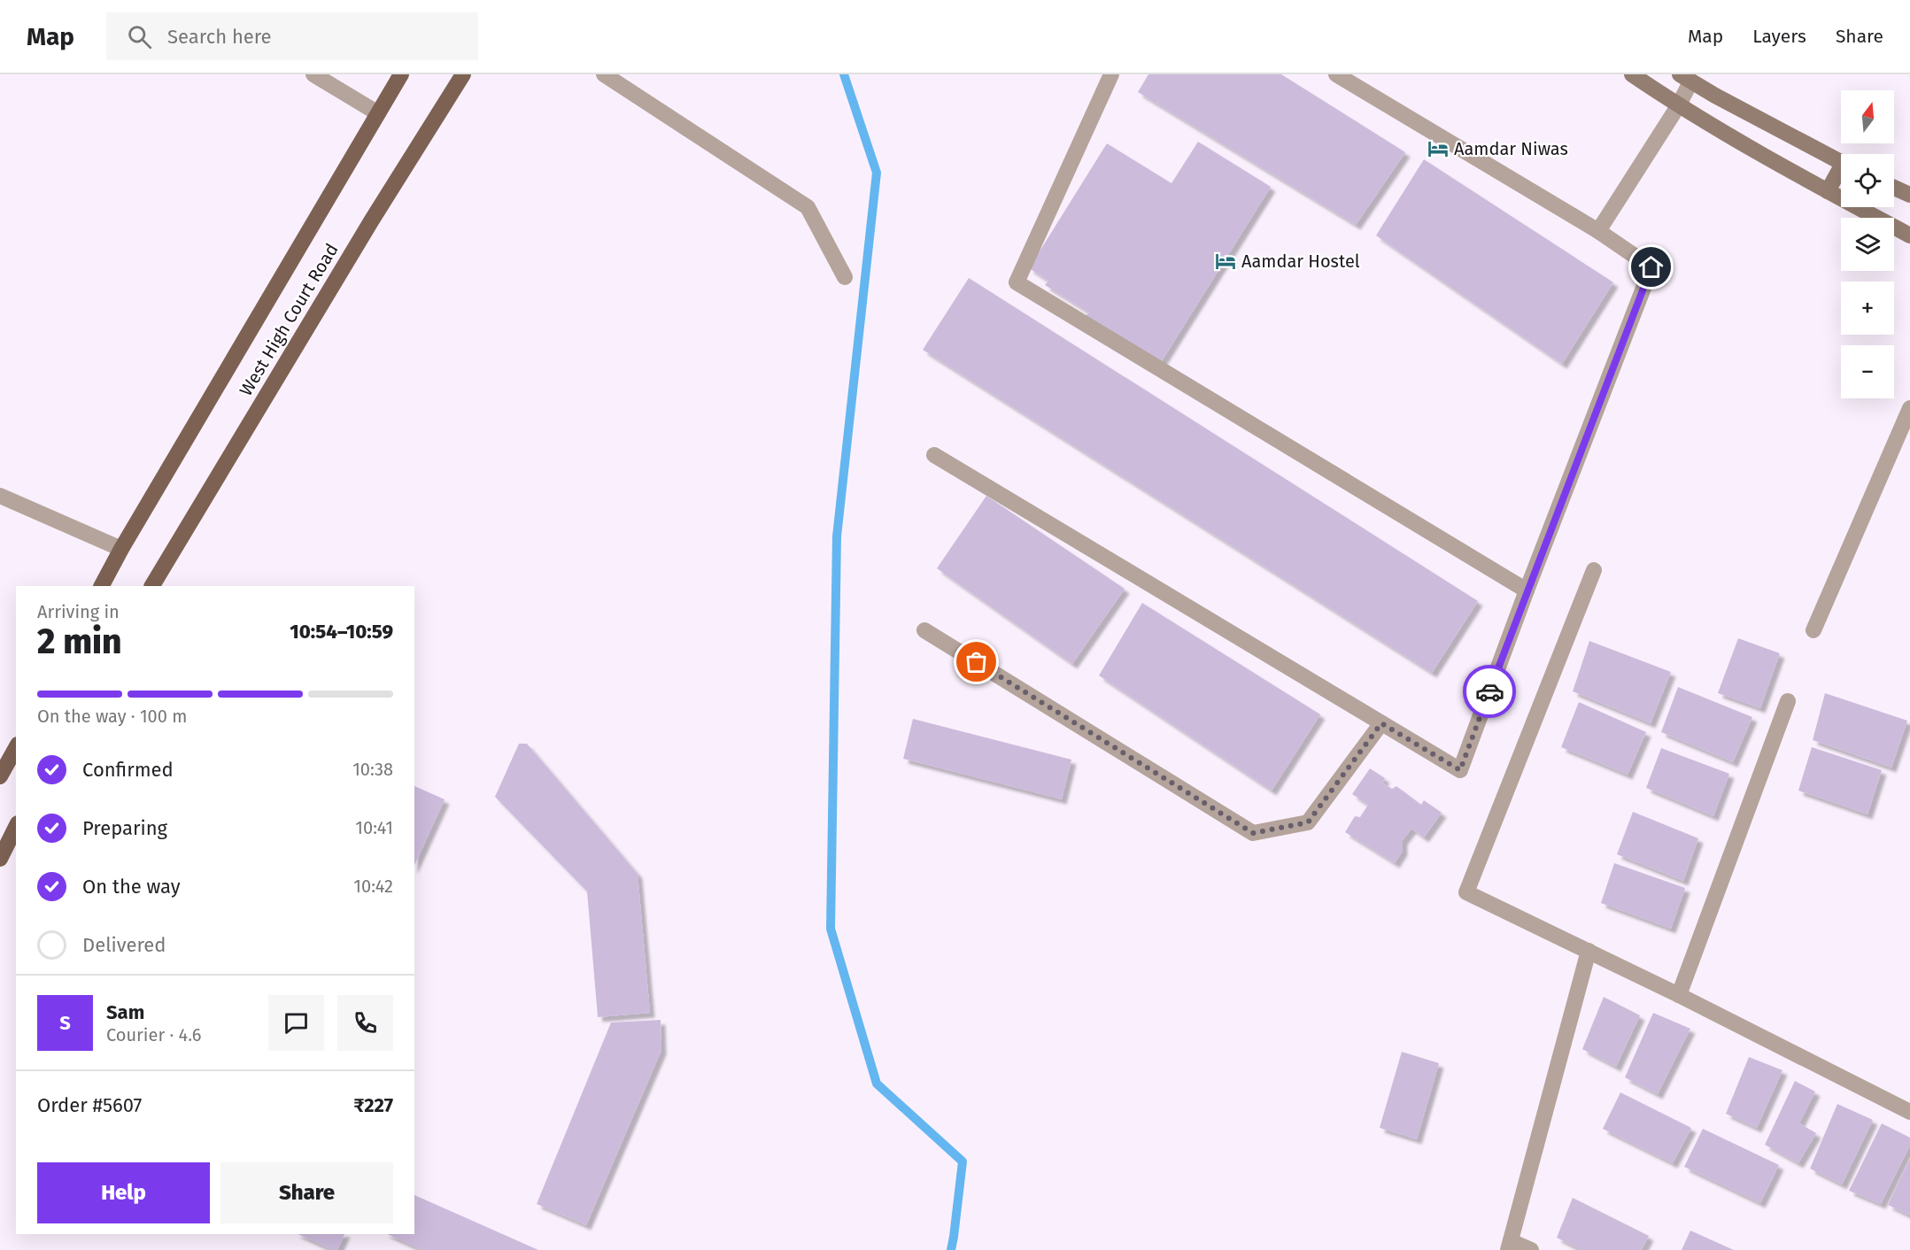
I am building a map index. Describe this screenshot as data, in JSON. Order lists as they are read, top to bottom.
{
  "streets": {
    "main road": ["West High Court Road"]
  },
  "places": {
    "hotel": ["Aamdar Niwas", "Aamdar Hostel"]
  },
  "north": "top",
  "page": {
    "header": "Map",
    "search": "Search here",
    "nav": ["Map", "Layers", "Share"],
    "map_buttons": ["+", "−"],
    "heading": ["2 min", "Arriving in", "10:54–10:59"],
    "panel": [
      "Sam",
      "Courier · 4.6",
      "Order #5607",
      "₹227"
    ],
    "bar": "On the way · 100 m",
    "list": [
      ["Confirmed", "10:38"],
      ["Preparing", "10:41"],
      ["On the way", "10:42"],
      "Delivered"
    ],
    "round": "S",
    "buttons": ["Help", "Share"]
  }
}
